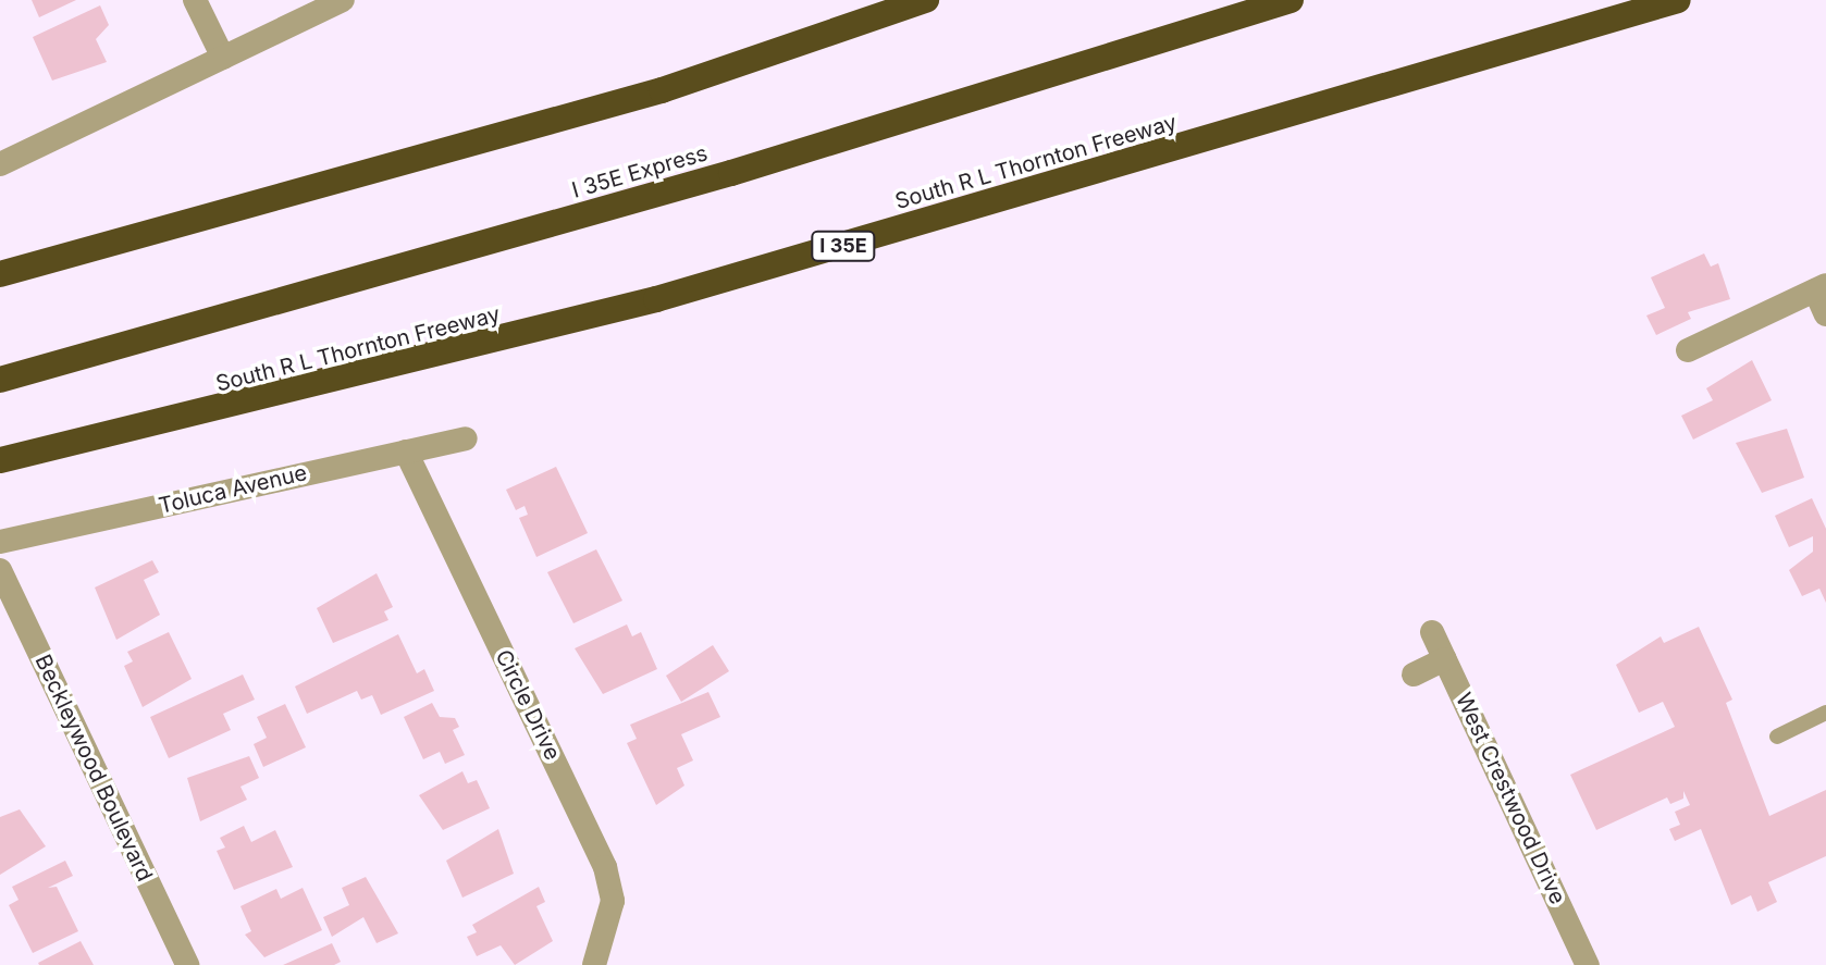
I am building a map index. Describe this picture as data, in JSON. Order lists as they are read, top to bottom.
{
  "streets": {
    "highway": ["South R L Thornton Freeway", "I 35E Express", "I 35E"],
    "street": [
      "Toluca Avenue",
      "Circle Drive",
      "Beckleywood Boulevard",
      "West Crestwood Drive"
    ]
  },
  "crossings": [
    ["Toluca Avenue", "Circle Drive"]
  ]
}
